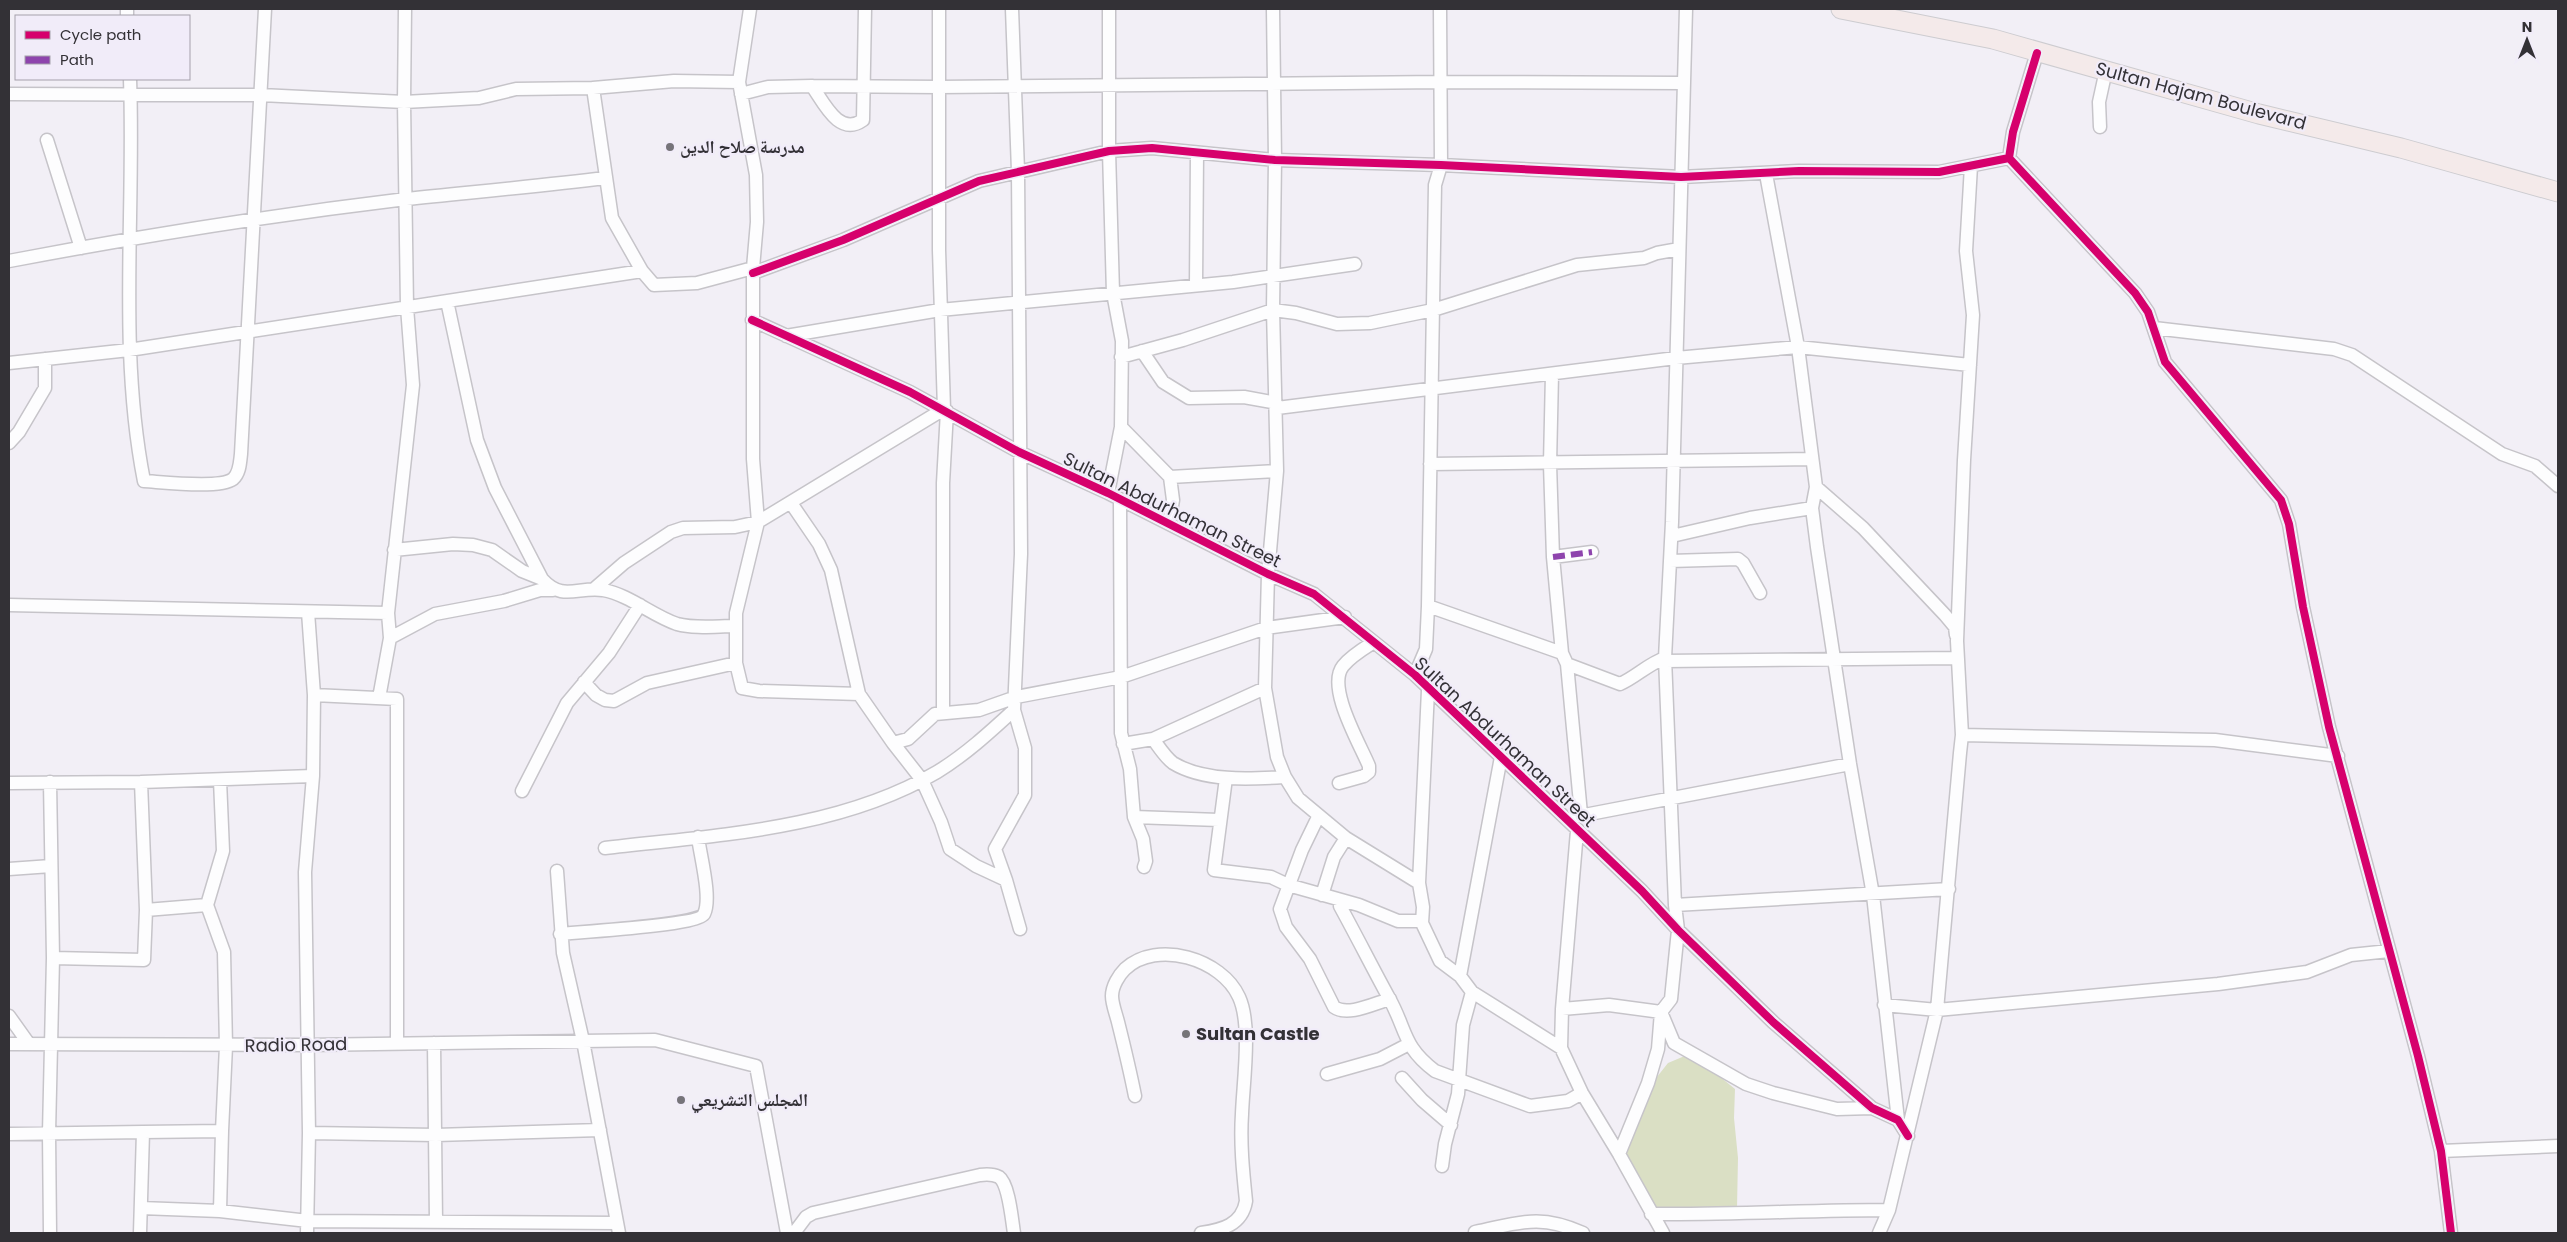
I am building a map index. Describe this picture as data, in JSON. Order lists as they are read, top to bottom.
{
  "streets": {
    "highway": ["Sultan Hajam Boulevard"],
    "street": ["Sultan Abdurhaman Street", "Radio Road"]
  },
  "places": ["مدرسة صلاح الدين", "Sultan Castle", "المجلس التشريعي"],
  "legend": ["Cycle path", "Path"],
  "north": "top"
}
